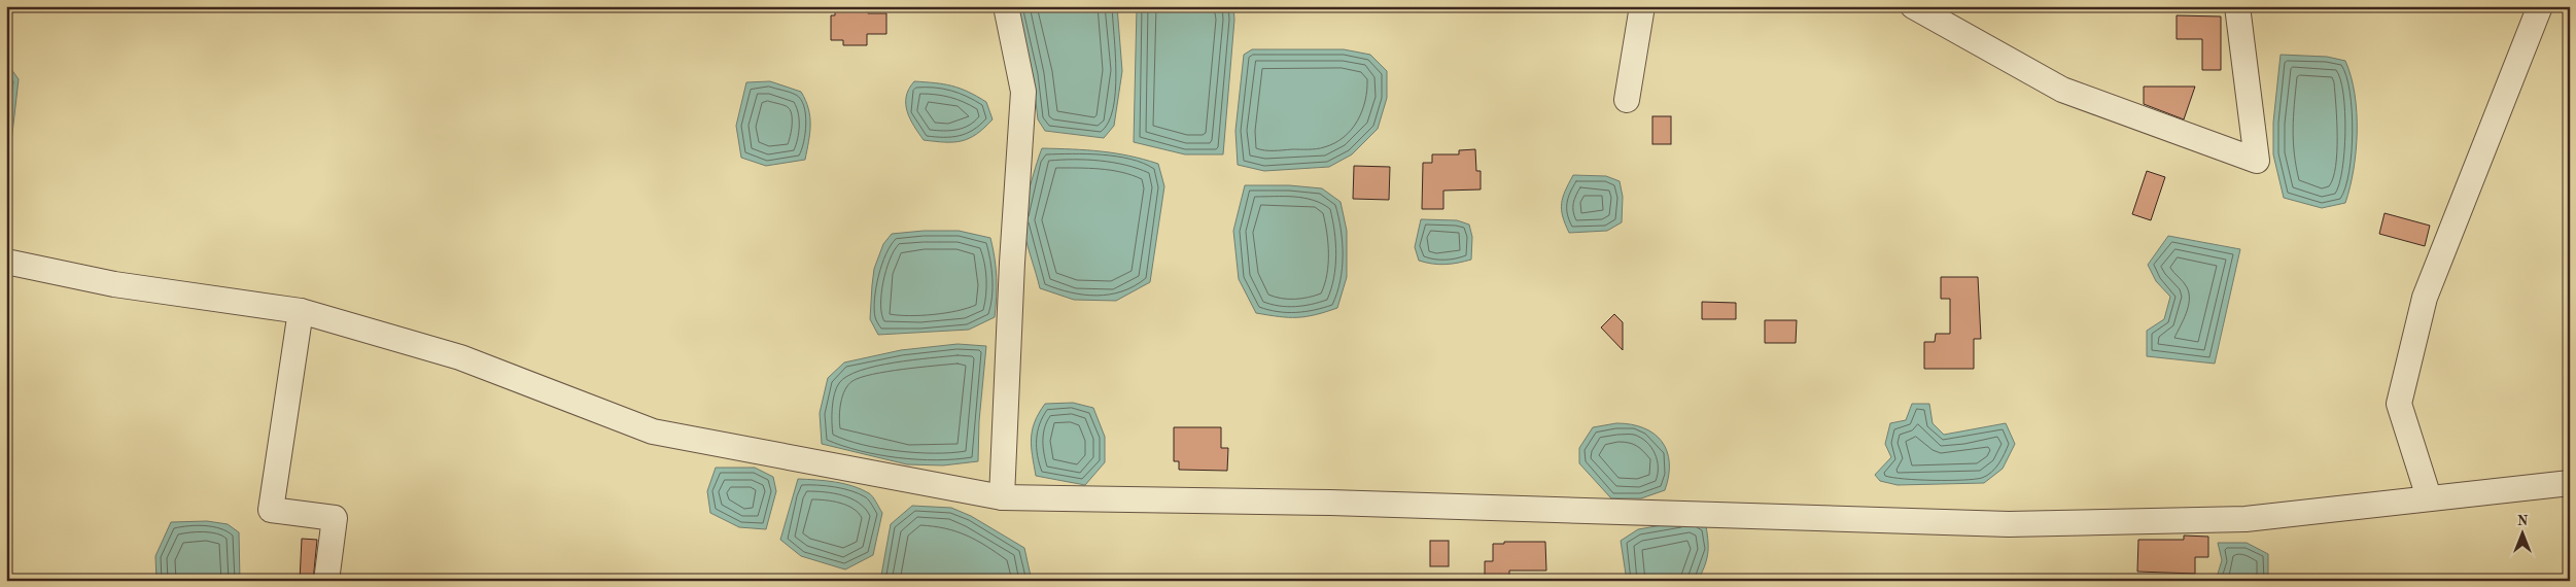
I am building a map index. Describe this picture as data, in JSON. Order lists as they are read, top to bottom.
{
  "north": "top"
}
